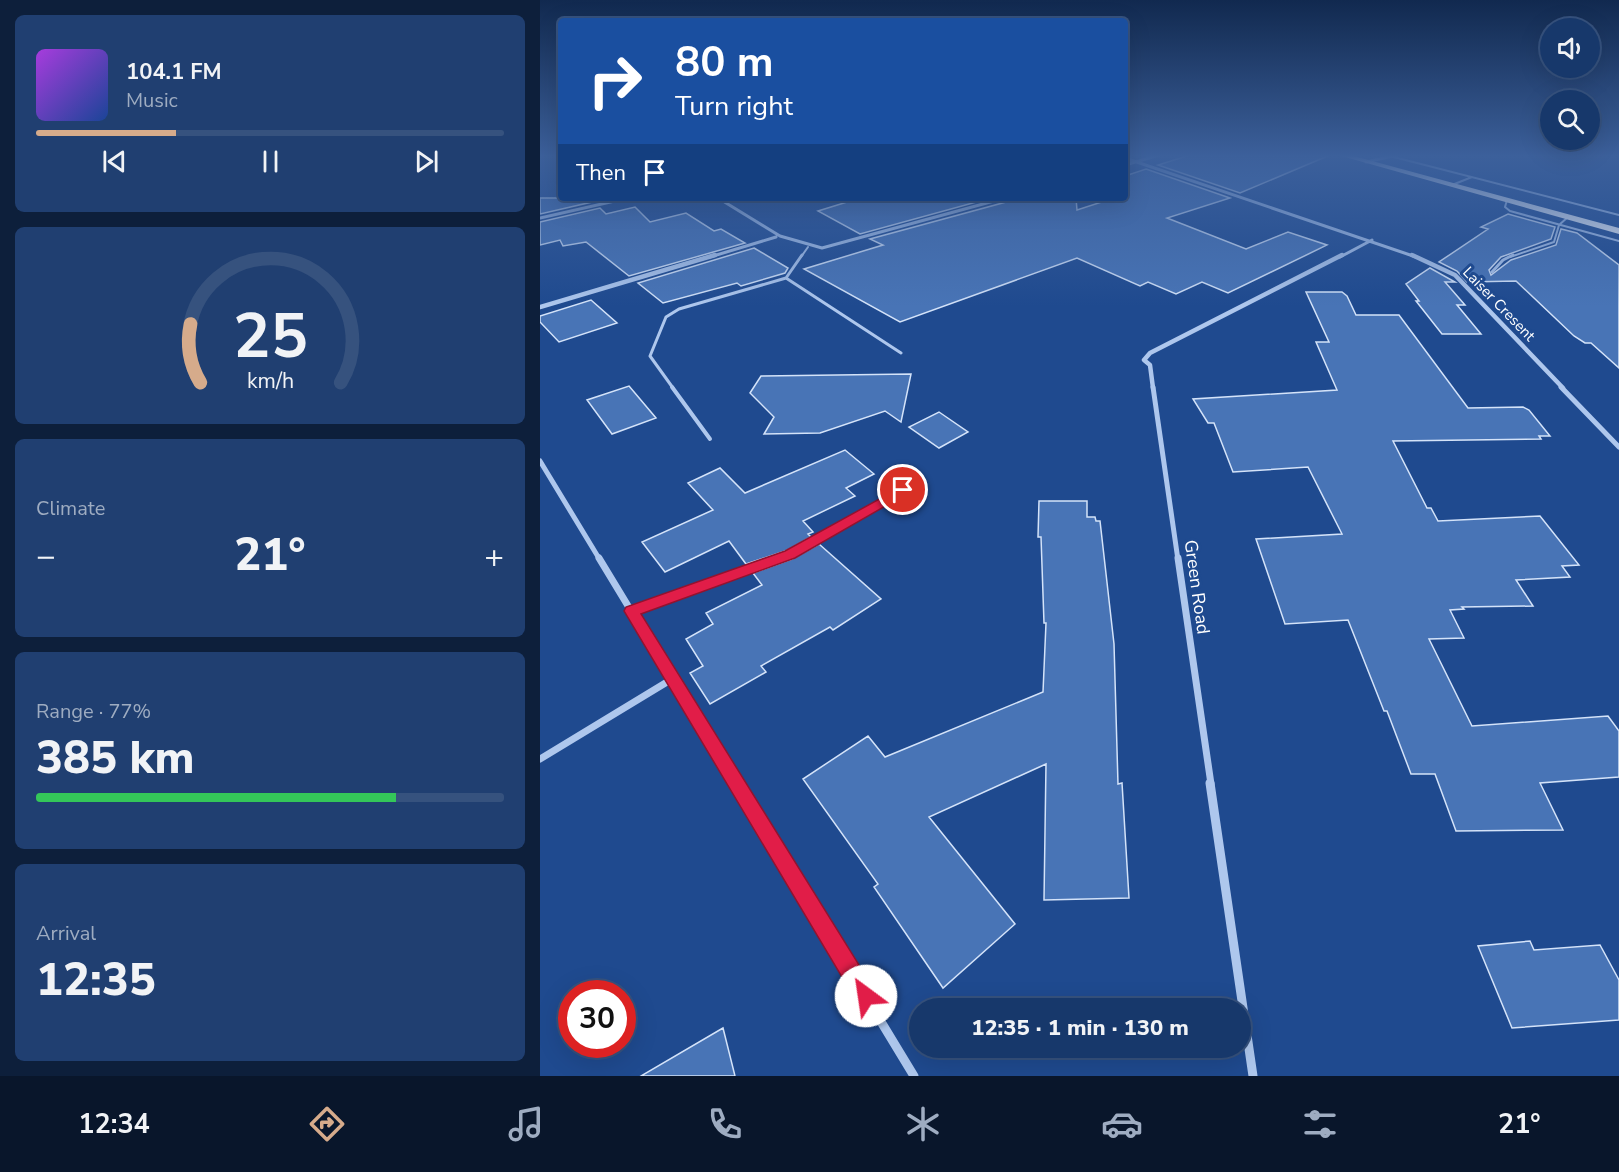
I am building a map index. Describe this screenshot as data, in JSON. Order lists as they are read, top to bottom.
{
  "streets": {
    "street": ["Laiser Cresent", "Green Road"]
  },
  "crossings": [
    ["Laiser Cresent", "Green Road"]
  ],
  "page": {
    "turn": ["80 m", "Turn right"],
    "song": ["104.1 FM", "Music"],
    "then": "Then",
    "tile": [
      "Climate",
      ["Range · 77%", "385 km"],
      ["Arrival", "12:35"]
    ],
    "heat": ["−", "21°", "+"],
    "limit": "30",
    "trip": "12:35 · 1 min · 130 m",
    "tabs": ["12:34", "21°"],
    "gauge": ["25", "km/h"]
  }
}
